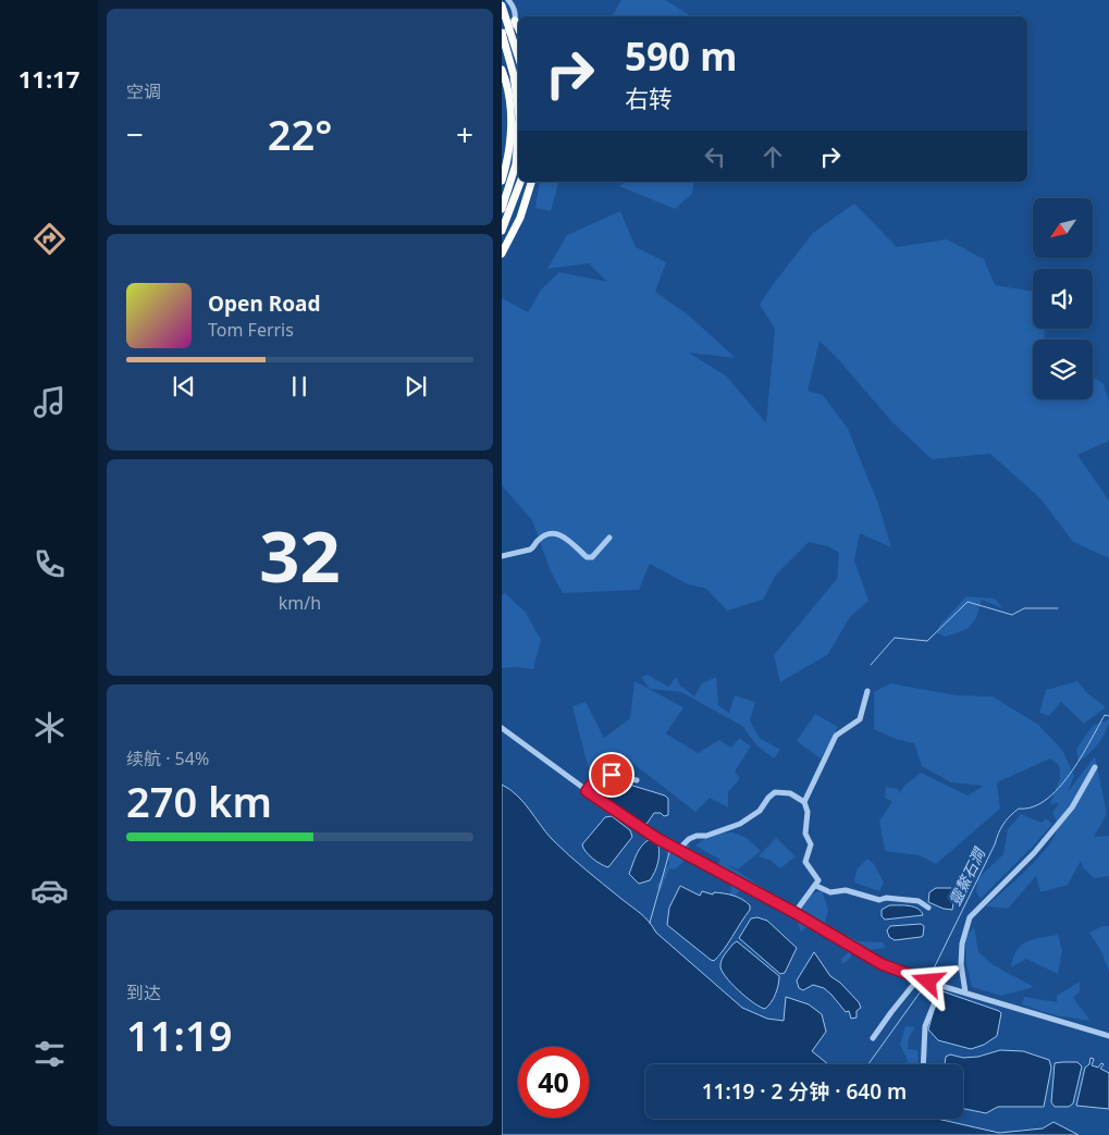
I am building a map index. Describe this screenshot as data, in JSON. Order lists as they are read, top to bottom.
{
  "water": ["靈鰲石澗"],
  "north": "bottom left",
  "page": {
    "tabs": "11:17",
    "tile": [
      "空调",
      ["32", "km/h"],
      ["续航 · 54%", "270 km"],
      ["到达", "11:19"]
    ],
    "turn": ["590 m", "右转"],
    "heat": ["−", "22°", "+"],
    "song": ["Open Road", "Tom Ferris"],
    "limit": "40",
    "trip": "11:19 · 2 分钟 · 640 m"
  }
}
